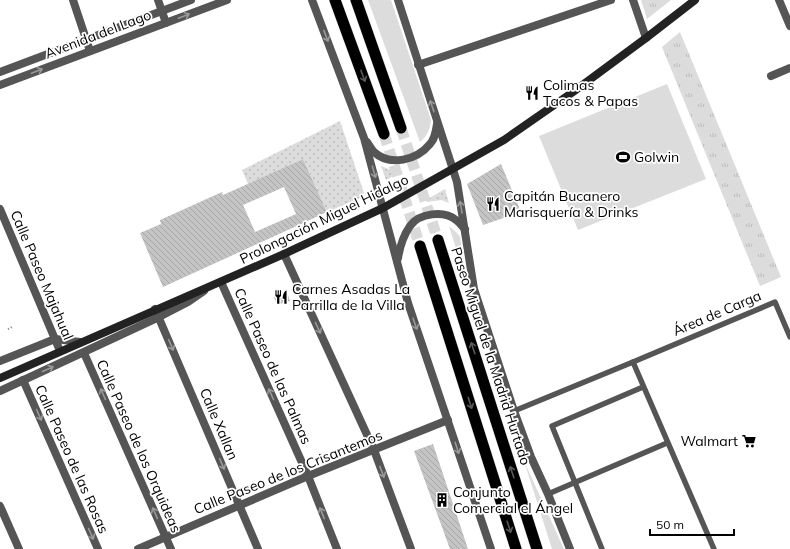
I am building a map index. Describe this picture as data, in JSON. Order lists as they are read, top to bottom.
{
  "streets": {
    "highway": ["Paseo Miguel de la Madrid Hurtado"],
    "main road": ["Prolongación Miguel Hidalgo"],
    "street": [
      "Avenida del Lago",
      "Calle Paseo Majahual",
      "Calle Paseo de las Palmas",
      "Calle Xallan",
      "Calle Paseo de los Orquideas",
      "Calle Paseo de las Rosas",
      "Calle Paseo de los Crisantemos"
    ],
    "lane": ["Área de Carga"]
  },
  "crossings": [
    ["Prolongación Miguel Hidalgo", "Calle Paseo Majahual"],
    ["Prolongación Miguel Hidalgo", "Calle Paseo de las Palmas"],
    ["Prolongación Miguel Hidalgo", "Calle Xallan"],
    ["Calle Paseo de las Palmas", "Calle Paseo de los Crisantemos"],
    ["Calle Xallan", "Calle Paseo de los Crisantemos"],
    ["Calle Paseo de los Orquideas", "Calle Paseo de los Crisantemos"]
  ],
  "one_way": ["Calle Xallan", "Calle Paseo de los Orquideas", "Calle Paseo de las Rosas"],
  "places": {
    "restaurant": ["Colimas Tacos & Papas", "Capitán Bucanero Marisquería & Drinks", "Carnes Asadas La Parrilla de la Villa"],
    "sports": ["Golwin"],
    "supermarket": ["Walmart"],
    "building": ["Conjunto Comercial el Ángel"]
  },
  "scale_bar": "50 m"
}
